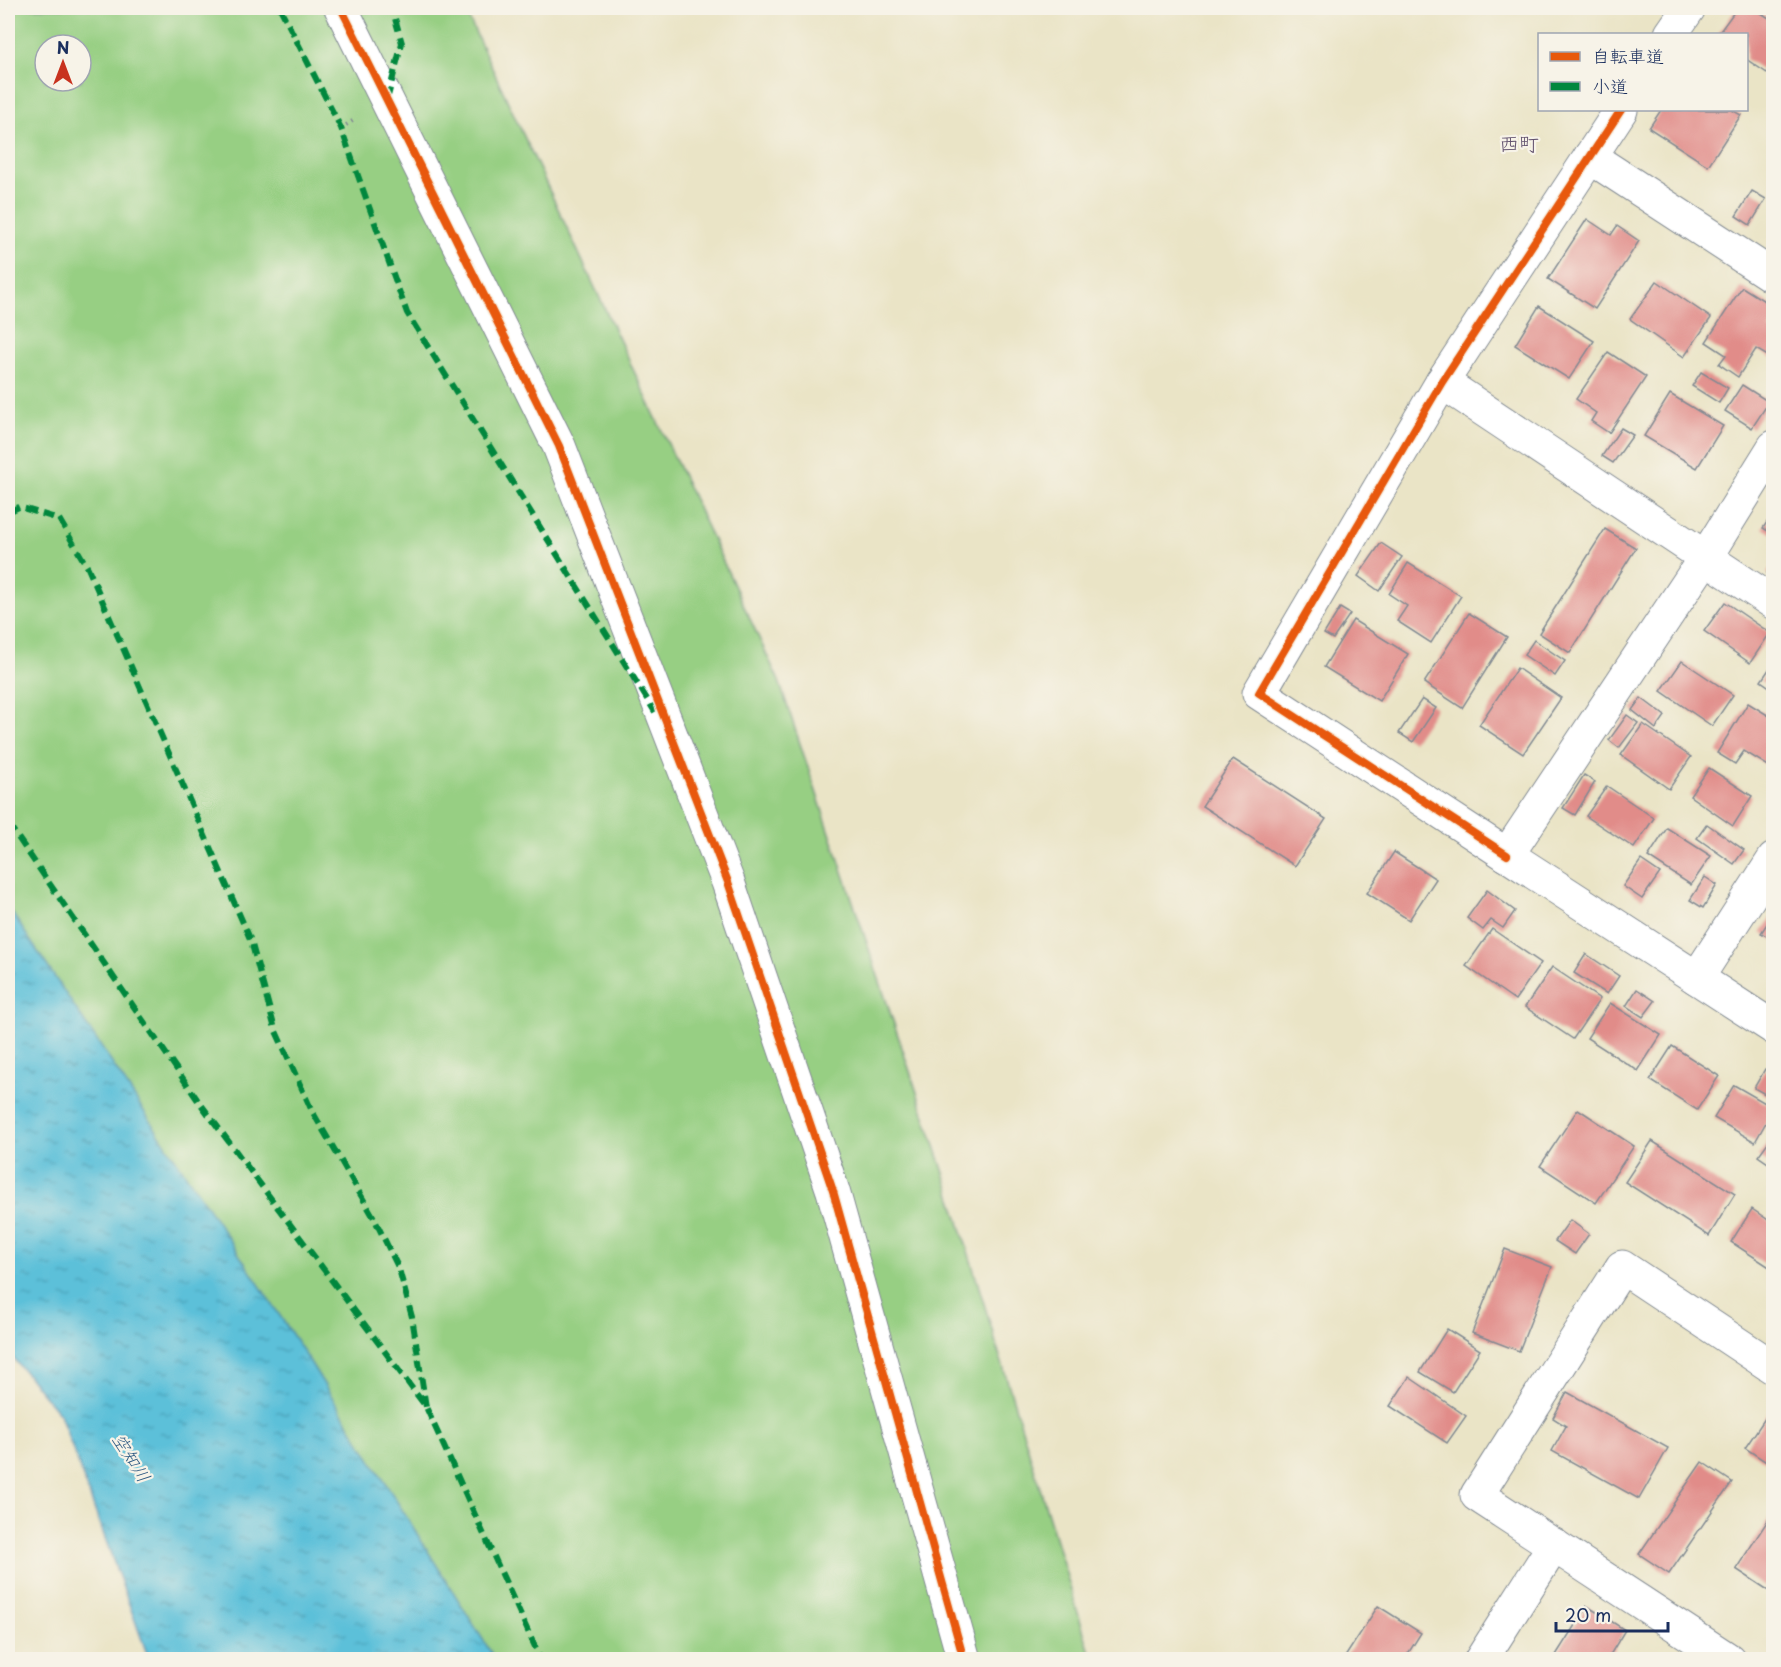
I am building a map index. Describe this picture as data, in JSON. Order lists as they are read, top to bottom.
{
  "districts": ["西町"],
  "water": ["空知川"],
  "legend": ["自転車道", "小道"],
  "scale_bar": "20 m",
  "north": "top"
}
